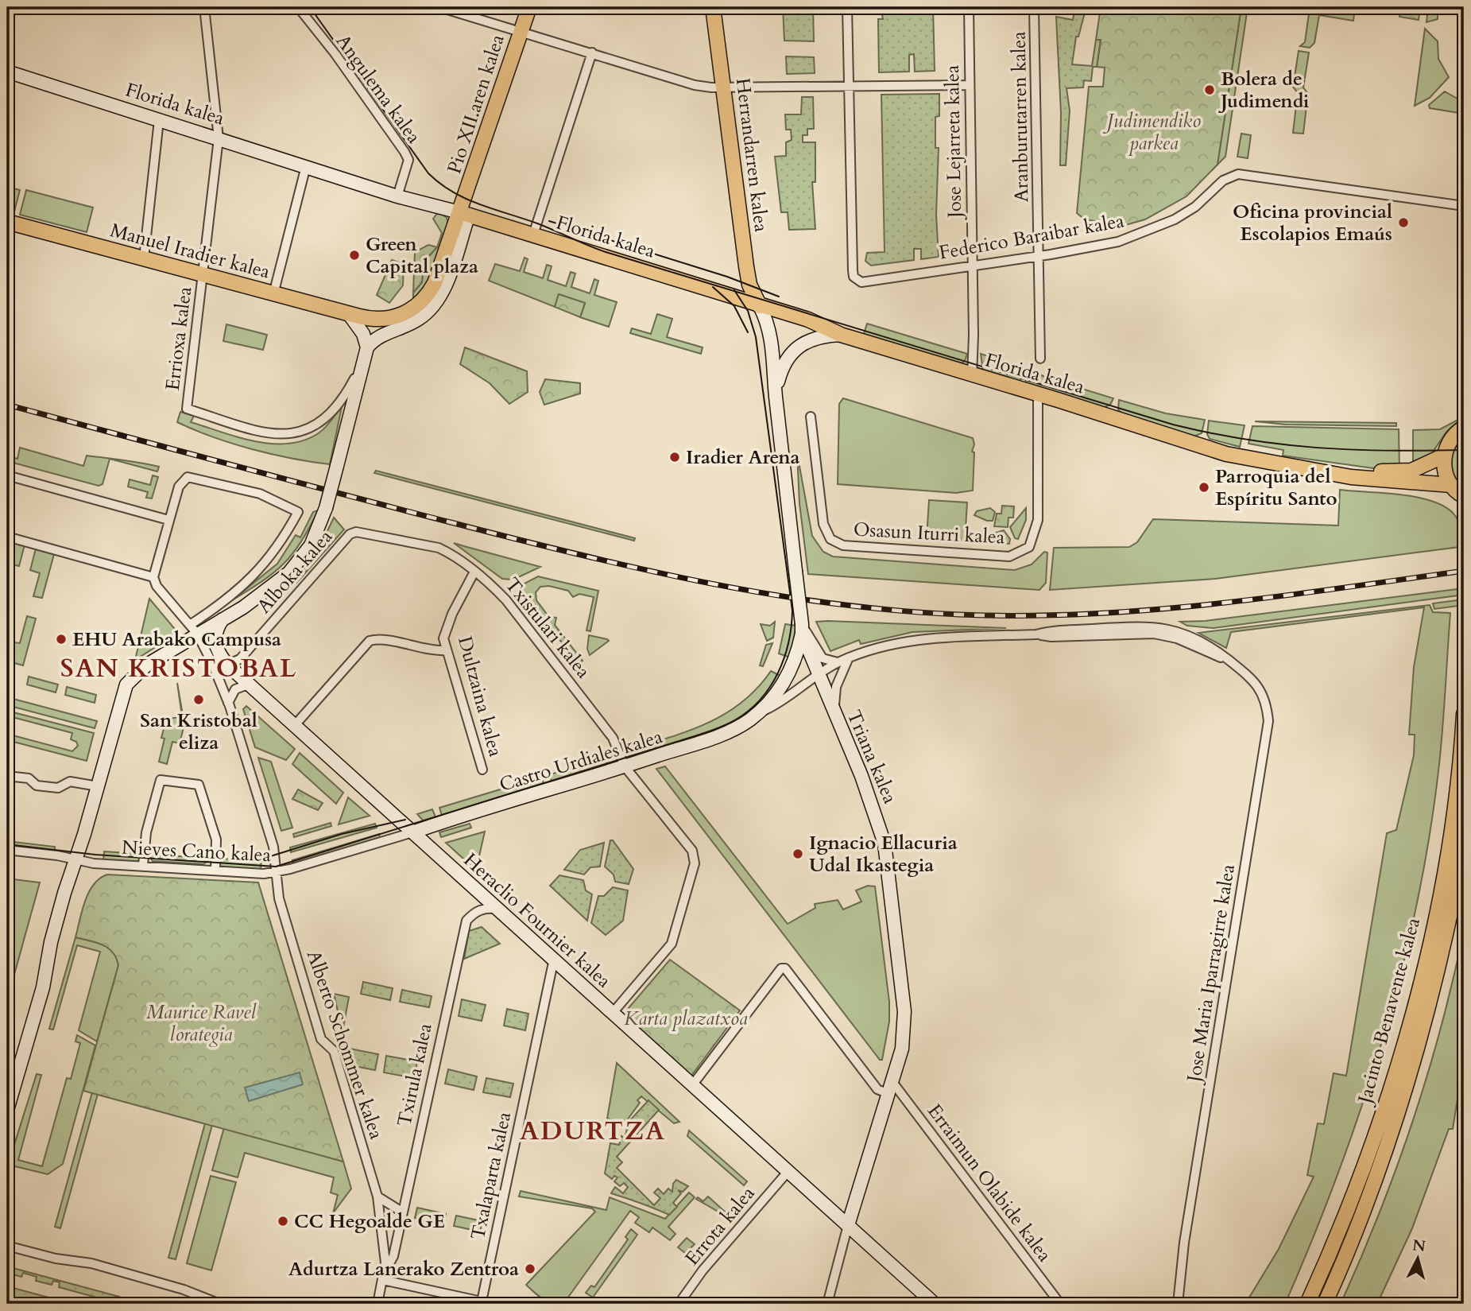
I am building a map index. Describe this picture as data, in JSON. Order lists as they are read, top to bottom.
{
  "streets": {
    "main road": [
      "Florida kalea",
      "Pio XII.aren kalea",
      "Herrandarren kalea",
      "Manuel Iradier kalea",
      "Triana kalea",
      "Castro Urdiales kalea",
      "Heraclio Fournier kalea",
      "Jacinto Benavente kalea"
    ],
    "street": [
      "Angulema kalea",
      "Aranburutarren kalea",
      "Jose Lejarreta kalea",
      "Federico Baraibar kalea",
      "Errioxa kalea",
      "Osasun Iturri kalea",
      "Alboka kalea",
      "Txistulari kalea",
      "Dultzaina kalea",
      "Nieves Cano kalea",
      "Jose Maria Iparragirre kalea",
      "Alberto Schommer kalea",
      "Txirula kalea",
      "Txalaparta kalea",
      "Erraimun Olabide kalea",
      "Errota kalea"
    ]
  },
  "crossings": [
    ["Angulema kalea", "Florida kalea"],
    ["Florida kalea", "Pio XII.aren kalea"],
    ["Florida kalea", "Jose Lejarreta kalea"],
    ["Florida kalea", "Herrandarren kalea"],
    ["Florida kalea", "Errioxa kalea"],
    ["Florida kalea", "Osasun Iturri kalea"],
    ["Florida kalea", "Triana kalea"],
    ["Pio XII.aren kalea", "Manuel Iradier kalea"],
    ["Aranburutarren kalea", "Federico Baraibar kalea"],
    ["Jose Lejarreta kalea", "Federico Baraibar kalea"],
    ["Herrandarren kalea", "Triana kalea"],
    ["Manuel Iradier kalea", "Errioxa kalea"],
    ["Alboka kalea", "Txistulari kalea"],
    ["Alboka kalea", "Heraclio Fournier kalea"],
    ["Txistulari kalea", "Dultzaina kalea"],
    ["Txistulari kalea", "Castro Urdiales kalea"],
    ["Txistulari kalea", "Heraclio Fournier kalea"],
    ["Triana kalea", "Castro Urdiales kalea"],
    ["Triana kalea", "Heraclio Fournier kalea"],
    ["Triana kalea", "Jose Maria Iparragirre kalea"],
    ["Triana kalea", "Erraimun Olabide kalea"],
    ["Castro Urdiales kalea", "Nieves Cano kalea"],
    ["Castro Urdiales kalea", "Heraclio Fournier kalea"],
    ["Castro Urdiales kalea", "Jose Maria Iparragirre kalea"],
    ["Nieves Cano kalea", "Heraclio Fournier kalea"],
    ["Nieves Cano kalea", "Alberto Schommer kalea"],
    ["Heraclio Fournier kalea", "Txirula kalea"],
    ["Heraclio Fournier kalea", "Txalaparta kalea"],
    ["Heraclio Fournier kalea", "Erraimun Olabide kalea"],
    ["Heraclio Fournier kalea", "Errota kalea"],
    ["Alberto Schommer kalea", "Txirula kalea"],
    ["Alberto Schommer kalea", "Txalaparta kalea"],
    ["Txirula kalea", "Txalaparta kalea"]
  ],
  "districts": ["SAN KRISTOBAL", "ADURTZA"],
  "parks": ["Judimendiko parkea", "Maurice Ravel lorategia", "Karta plazatxoa"],
  "places": [
    "Bolera de Judimendi",
    "Oficina provincial Escolapios Emaús",
    "Green Capital plaza",
    "Iradier Arena",
    "Parroquia del Espíritu Santo",
    "EHU Arabako Campusa",
    "San Kristobal eliza",
    "Ignacio Ellacuria Udal Ikastegia",
    "CC Hegoalde GE",
    "Adurtza Lanerako Zentroa"
  ],
  "north": "top"
}
